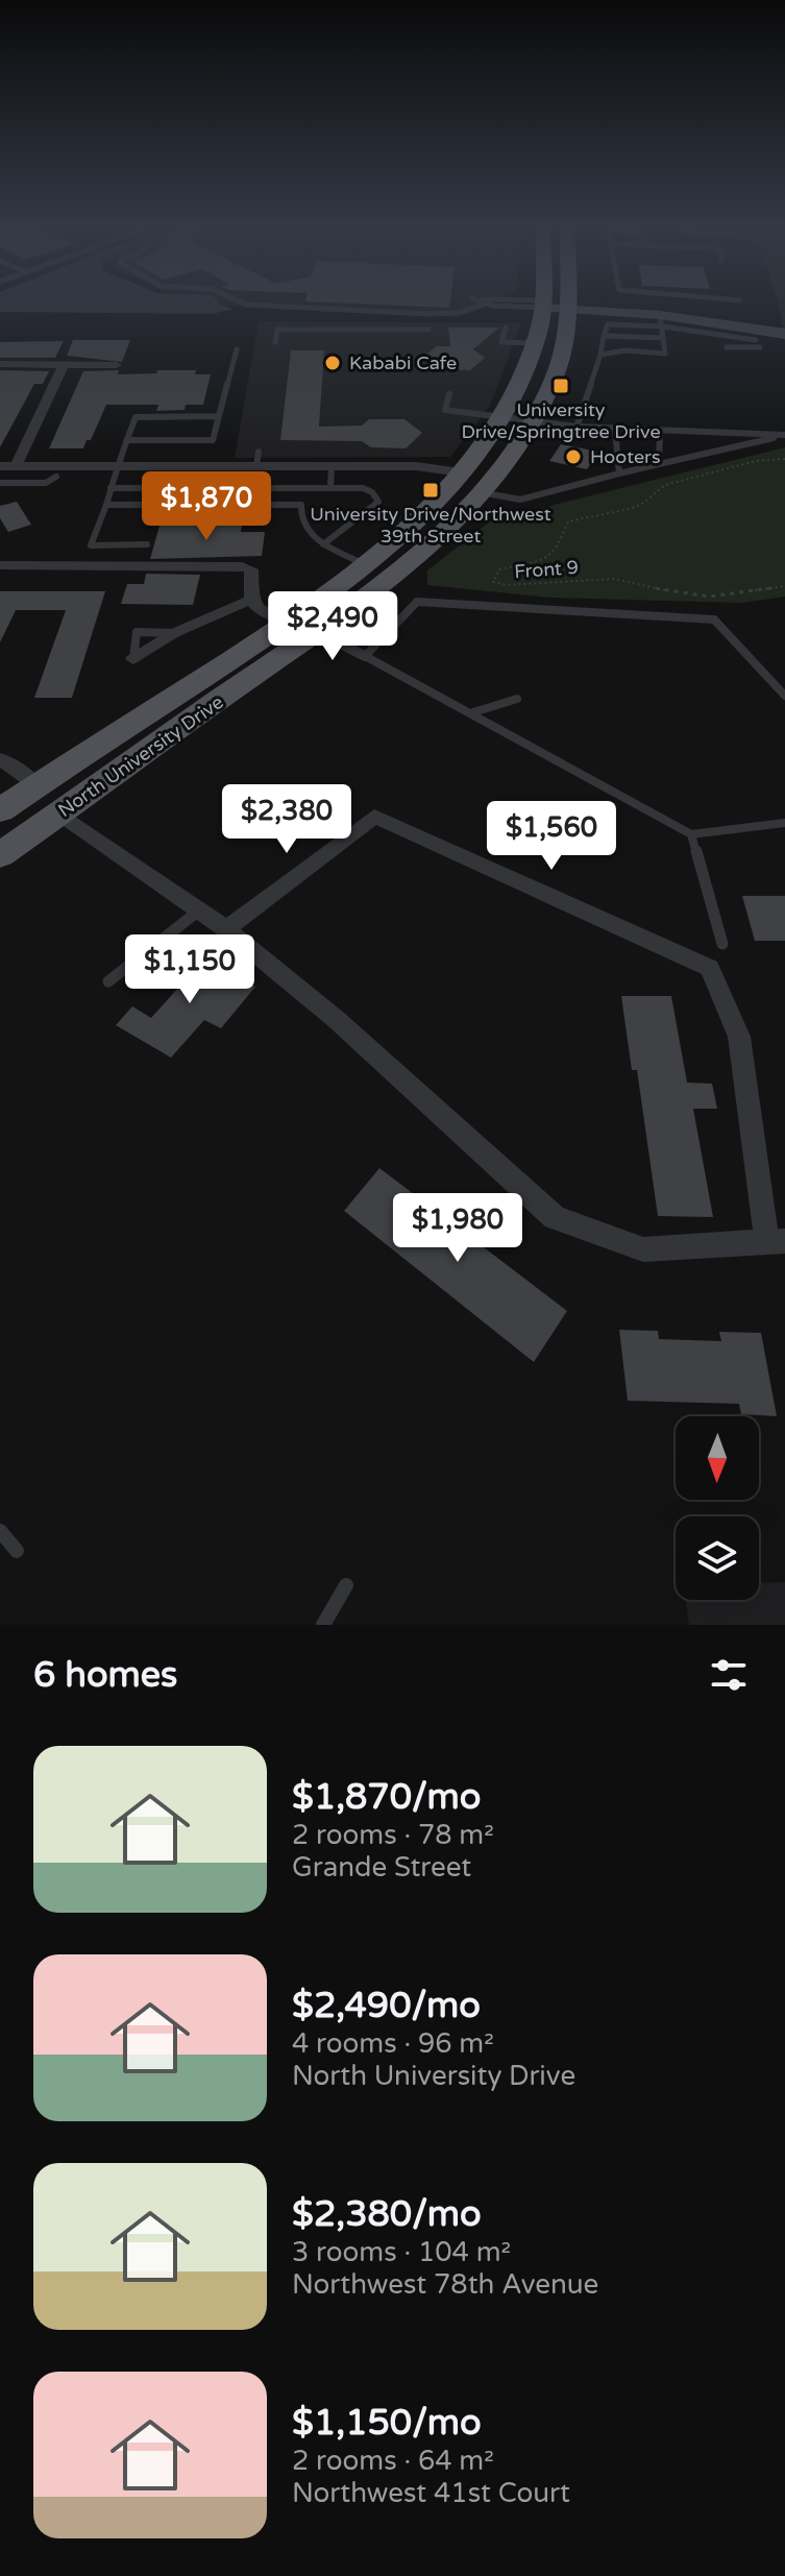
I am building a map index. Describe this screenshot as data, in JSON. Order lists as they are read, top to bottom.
{
  "streets": {
    "main road": ["North University Drive"],
    "path": ["Front 9"]
  },
  "places": {
    "other": ["Kababi Cafe", "Hooters"],
    "transit": ["University Drive/Springtree Drive", "University Drive/Northwest 39th Street"]
  },
  "north": "bottom",
  "page": {
    "price": [
      "$1,870",
      "$2,490",
      "$2,380",
      "$1,560",
      "$1,150",
      "$1,980"
    ],
    "heading": "6 homes",
    "list": [
      {
        "name": "$1,870/mo",
        "note": "2 rooms · 78 m² · Grande Street"
      },
      {
        "name": "$2,490/mo",
        "note": "4 rooms · 96 m² · North University Drive"
      },
      {
        "name": "$2,380/mo",
        "note": "3 rooms · 104 m² · Northwest 78th Avenue"
      },
      {
        "name": "$1,150/mo",
        "note": "2 rooms · 64 m² · Northwest 41st Court"
      }
    ]
  }
}
